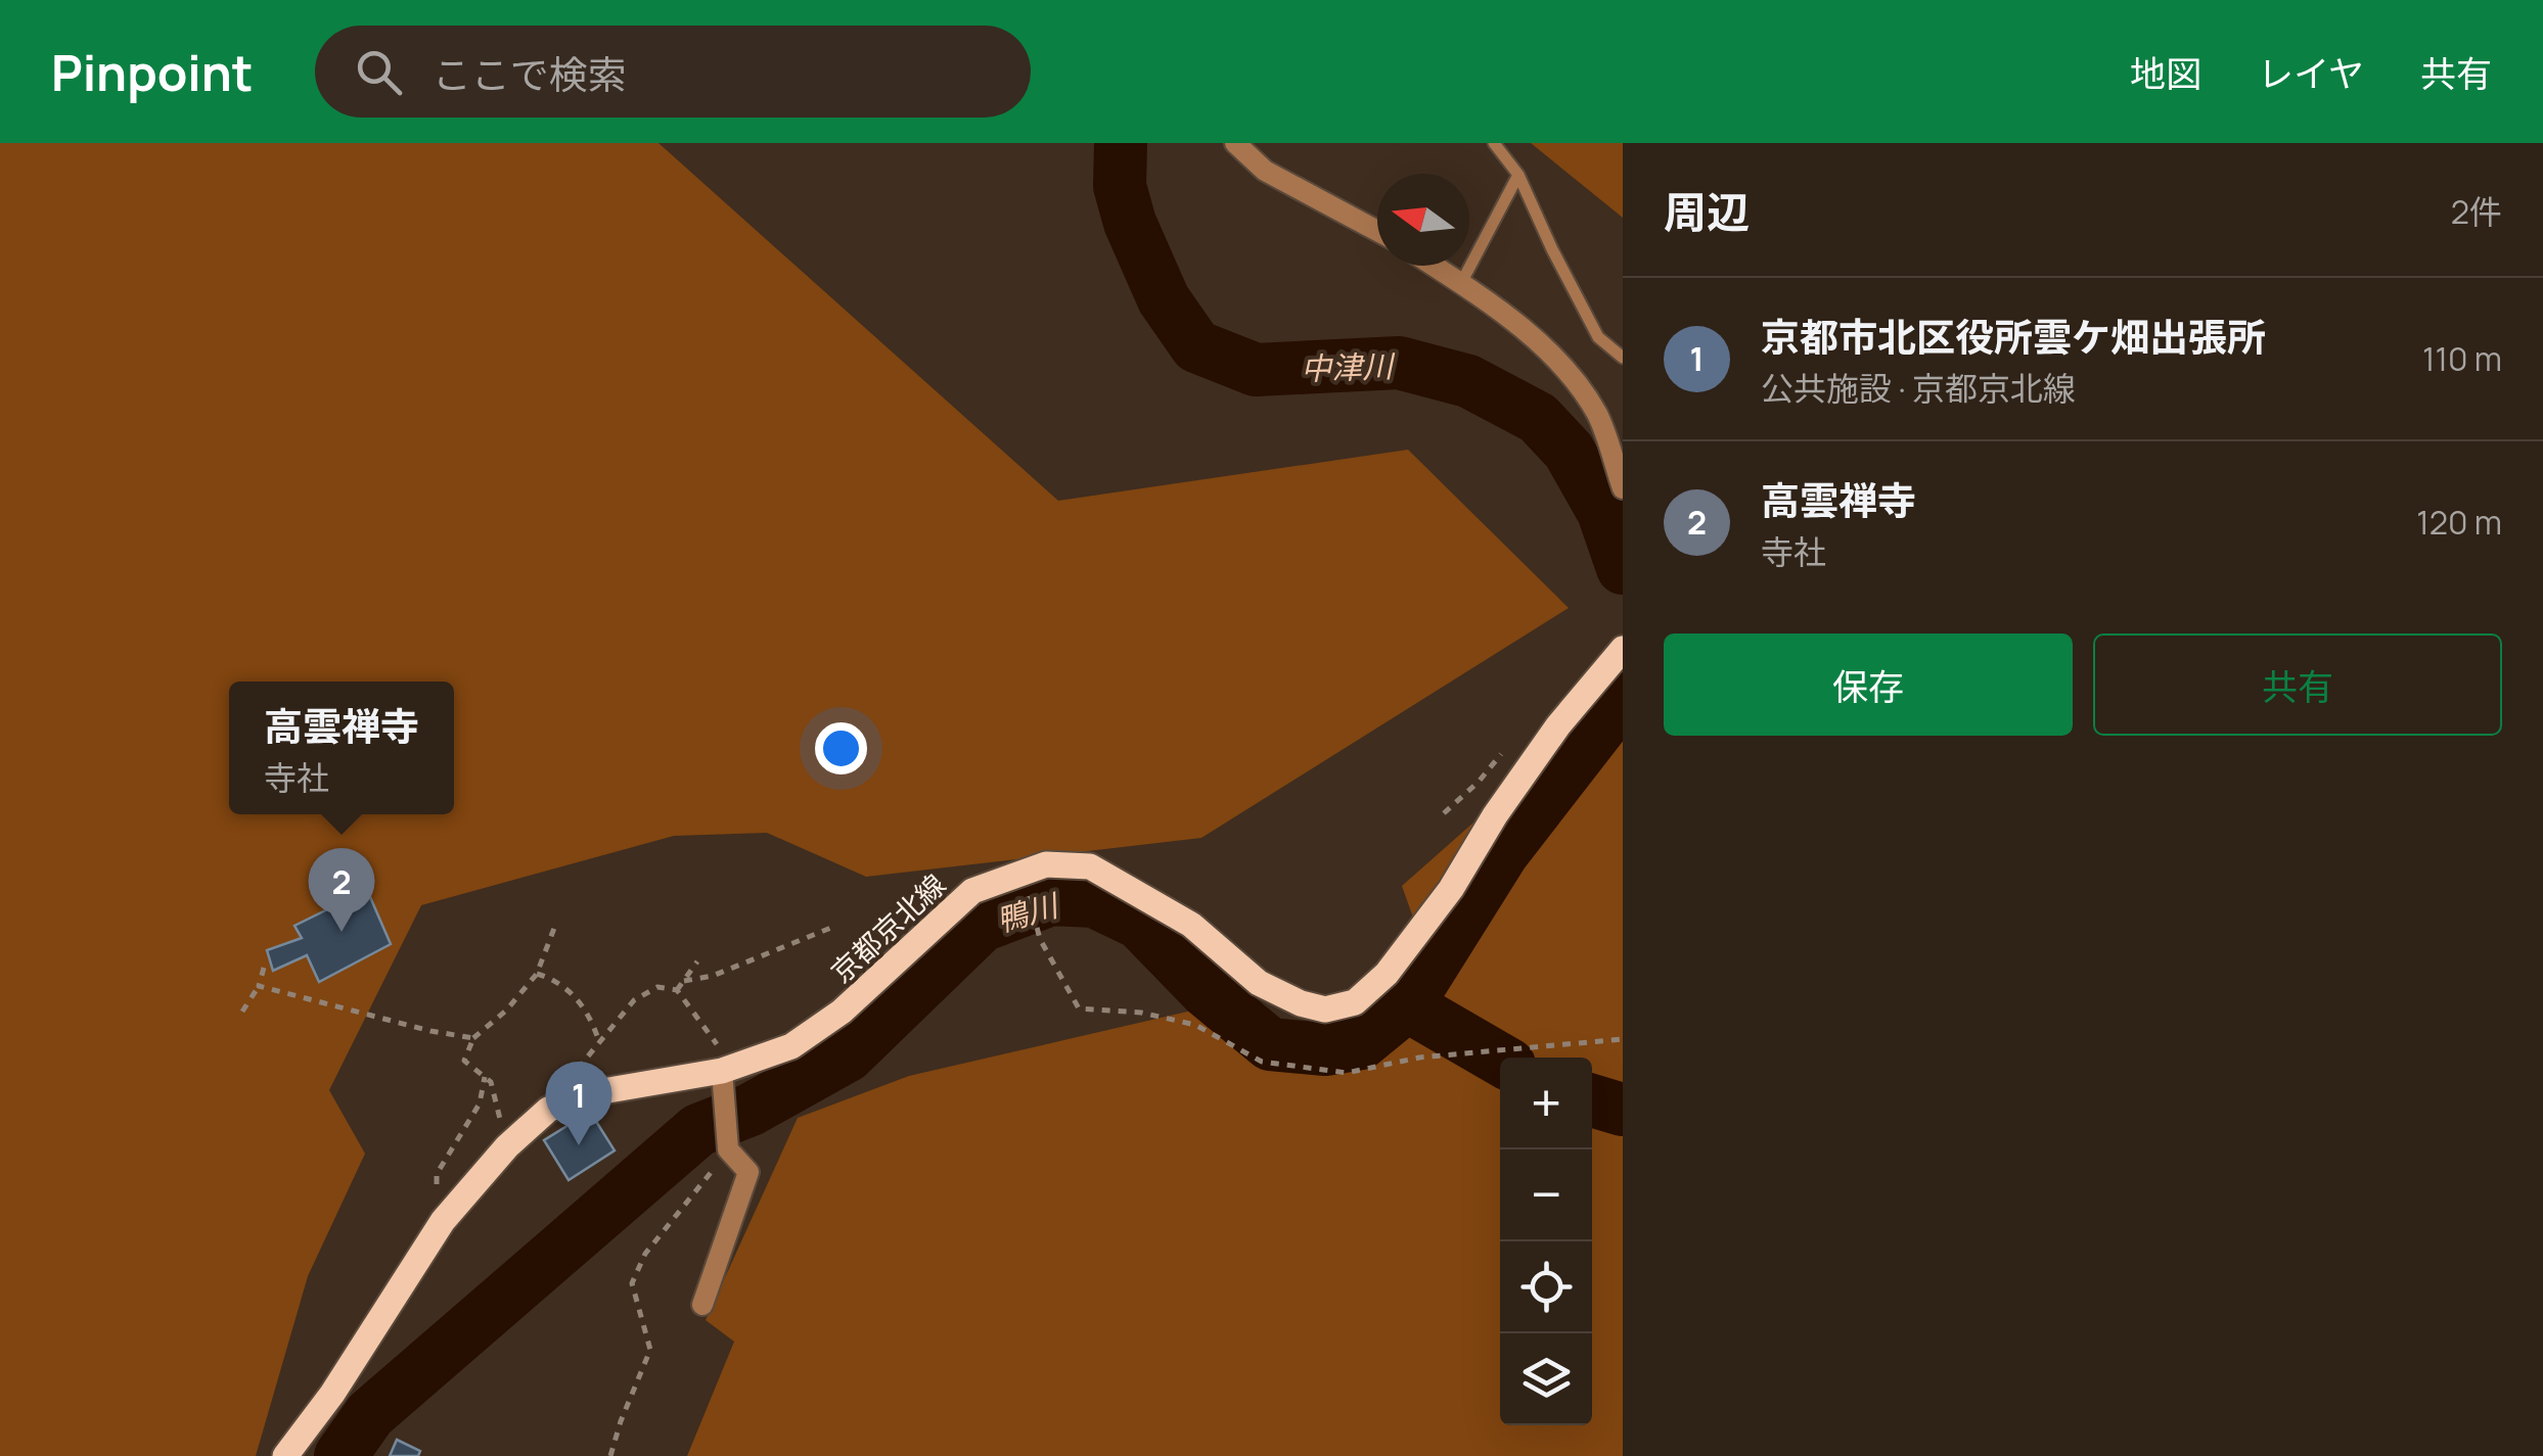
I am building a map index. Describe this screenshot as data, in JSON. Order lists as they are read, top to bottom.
{
  "streets": {
    "main road": ["京都京北線"]
  },
  "water": ["中津川", "鴨川"],
  "north": "left",
  "page": {
    "header": "Pinpoint",
    "search": "ここで検索",
    "nav": ["地図", "レイヤ", "共有"],
    "heading": ["周辺", "2件"],
    "list": [
      {
        "mark": "1",
        "name": "京都市北区役所雲ケ畑出張所",
        "note": "公共施設 · 京都京北線",
        "value": "110 m"
      },
      {
        "mark": "2",
        "name": "高雲禅寺",
        "note": "寺社",
        "value": "120 m"
      }
    ],
    "buttons": ["保存", "共有"],
    "popup": ["高雲禅寺", "寺社"],
    "pins": ["2", "1"],
    "map_buttons": ["+", "−"]
  }
}
